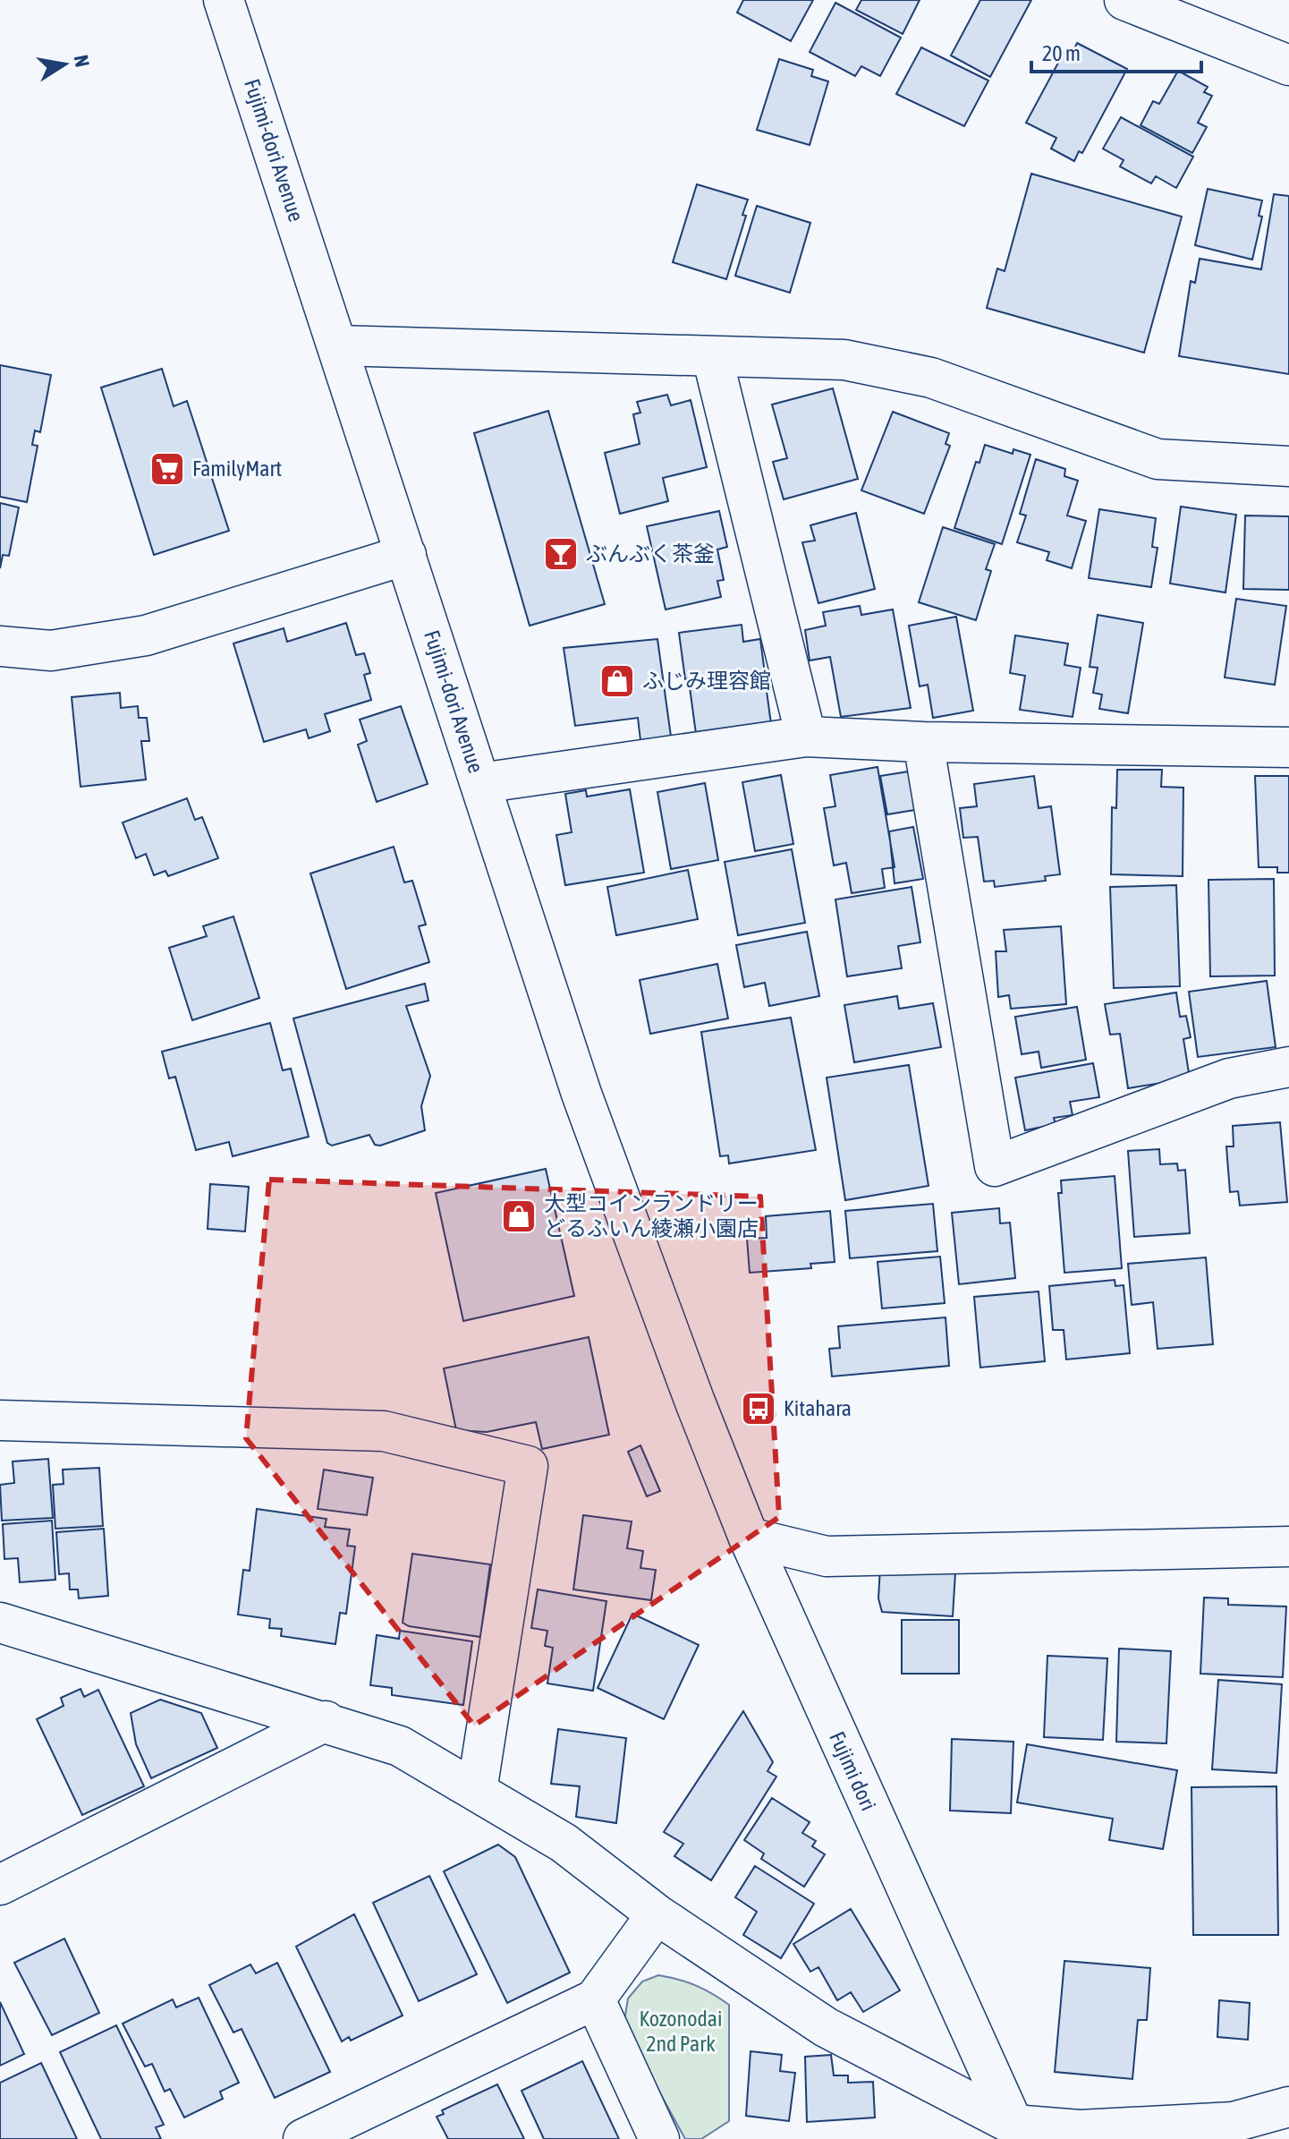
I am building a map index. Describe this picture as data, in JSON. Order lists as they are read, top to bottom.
{
  "streets": {
    "street": ["Fujimi-dori Avenue", "Fujimi dori"]
  },
  "crossings": [
    ["Fujimi-dori Avenue", "Fujimi dori"]
  ],
  "parks": ["Kozonodai 2nd Park"],
  "places": {
    "supermarket": ["FamilyMart"],
    "bar": ["ぶんぶく茶釜"],
    "shop": ["ふじみ理容館", "大型コインランドリー どるふいん綾瀬小園店"],
    "bus stop": ["Kitahara"]
  },
  "scale_bar": "20 m",
  "north": "right"
}
